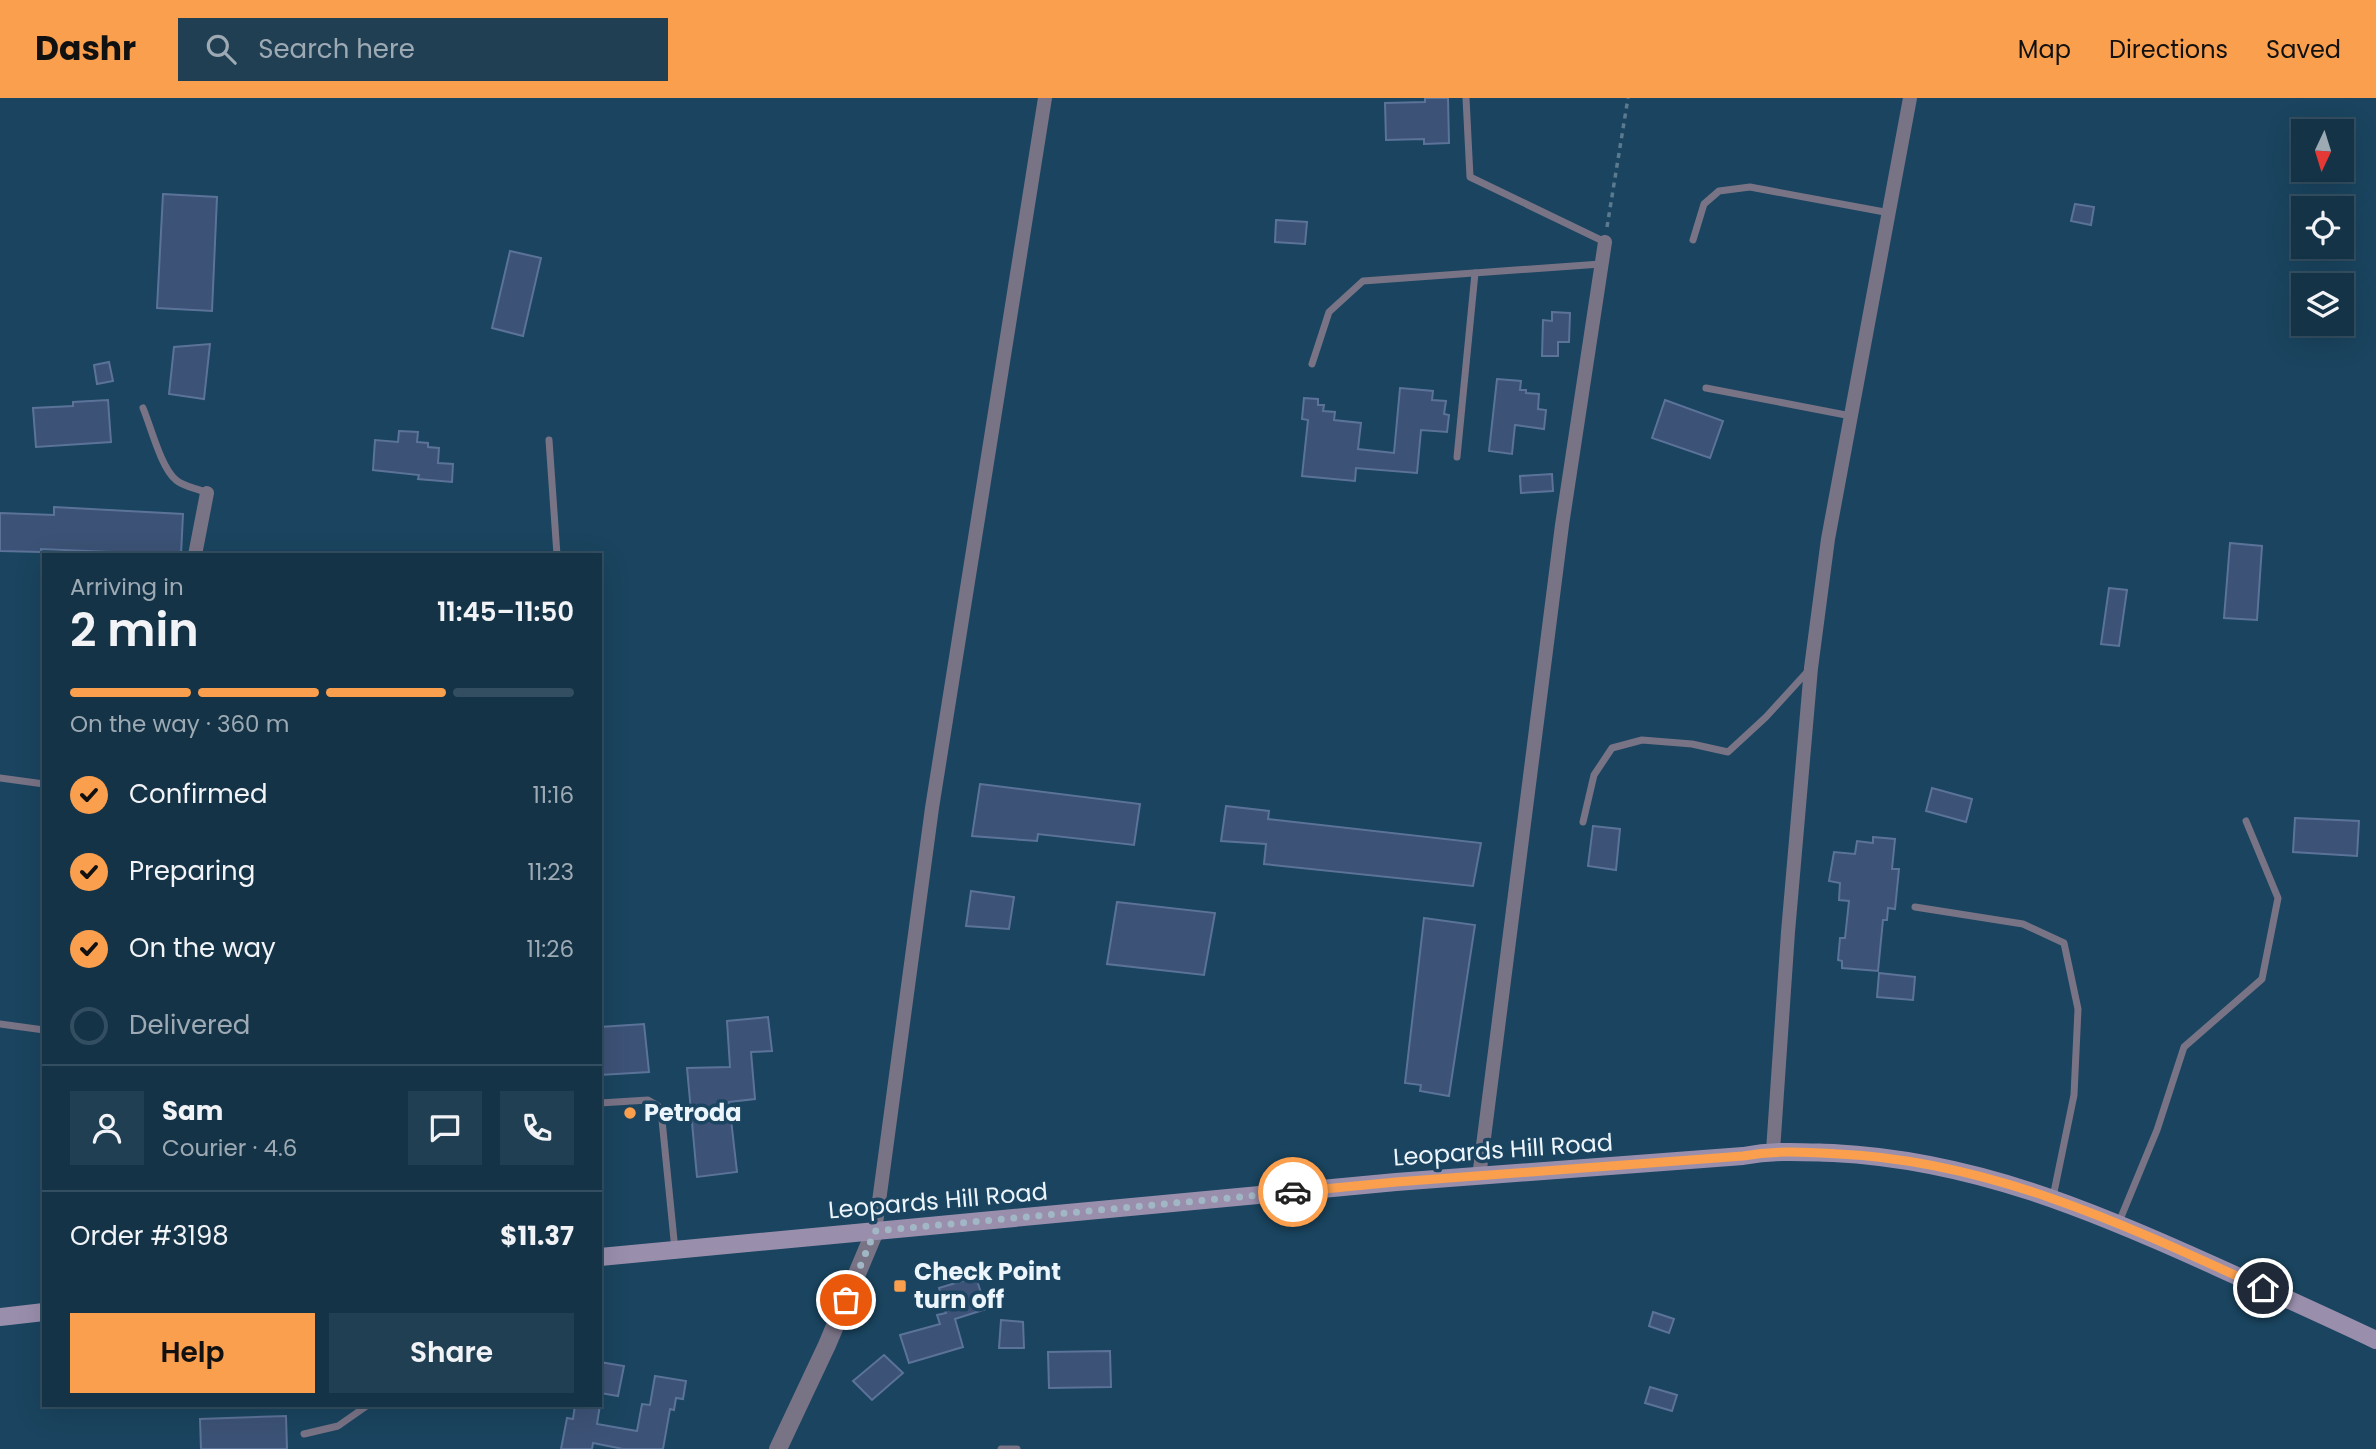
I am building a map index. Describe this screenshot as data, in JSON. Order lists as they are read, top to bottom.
{
  "streets": {
    "main road": ["Leopards Hill Road"]
  },
  "places": {
    "other": ["Petroda"],
    "transit": ["Check Point turn off"]
  },
  "north": "bottom",
  "page": {
    "header": "Dashr",
    "search": "Search here",
    "nav": ["Map", "Directions", "Saved"],
    "heading": ["2 min", "Arriving in", "11:45–11:50"],
    "panel": [
      "Sam",
      "Courier · 4.6",
      "Order #3198",
      "$11.37"
    ],
    "bar": "On the way · 360 m",
    "list": [
      ["Confirmed", "11:16"],
      ["Preparing", "11:23"],
      ["On the way", "11:26"],
      "Delivered"
    ],
    "buttons": ["Help", "Share"]
  }
}
